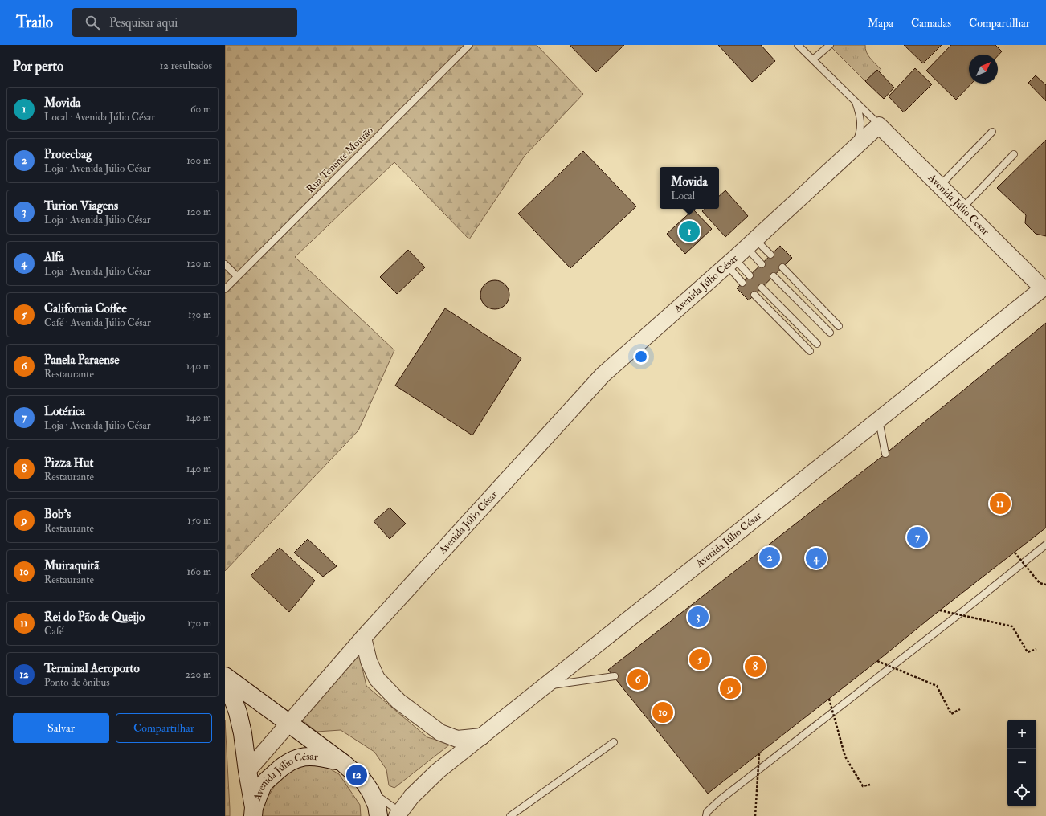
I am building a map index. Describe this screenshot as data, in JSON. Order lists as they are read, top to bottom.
{
  "streets": {
    "main road": ["Avenida Júlio César"],
    "lane": ["Rua Tenente Mourão"]
  },
  "north": "top right",
  "page": {
    "header": "Trailo",
    "search": "Pesquisar aqui",
    "nav": ["Mapa", "Camadas", "Compartilhar"],
    "heading": ["Por perto", "12 resultados"],
    "list": [
      {
        "mark": "1",
        "name": "Movida",
        "note": "Local · Avenida Júlio César",
        "value": "60 m"
      },
      {
        "mark": "2",
        "name": "Protecbag",
        "note": "Loja · Avenida Júlio César",
        "value": "100 m"
      },
      {
        "mark": "3",
        "name": "Turion Viagens",
        "note": "Loja · Avenida Júlio César",
        "value": "120 m"
      },
      {
        "mark": "4",
        "name": "Alfa",
        "note": "Loja · Avenida Júlio César",
        "value": "120 m"
      },
      {
        "mark": "5",
        "name": "California Coffee",
        "note": "Café · Avenida Júlio César",
        "value": "130 m"
      },
      {
        "mark": "6",
        "name": "Panela Paraense",
        "note": "Restaurante",
        "value": "140 m"
      },
      {
        "mark": "7",
        "name": "Lotérica",
        "note": "Loja · Avenida Júlio César",
        "value": "140 m"
      },
      {
        "mark": "8",
        "name": "Pizza Hut",
        "note": "Restaurante",
        "value": "140 m"
      },
      {
        "mark": "9",
        "name": "Bob's",
        "note": "Restaurante",
        "value": "150 m"
      },
      {
        "mark": "10",
        "name": "Muiraquitã",
        "note": "Restaurante",
        "value": "160 m"
      },
      {
        "mark": "11",
        "name": "Rei do Pão de Queijo",
        "note": "Café",
        "value": "170 m"
      },
      {
        "mark": "12",
        "name": "Terminal Aeroporto",
        "note": "Ponto de ônibus",
        "value": "220 m"
      }
    ],
    "popup": ["Movida", "Local"],
    "pins": [
      "1",
      "11",
      "7",
      "2",
      "4",
      "3",
      "5",
      "8",
      "6",
      "9",
      "10",
      "12"
    ],
    "buttons": ["Salvar", "Compartilhar"],
    "map_buttons": ["+", "−"]
  }
}
